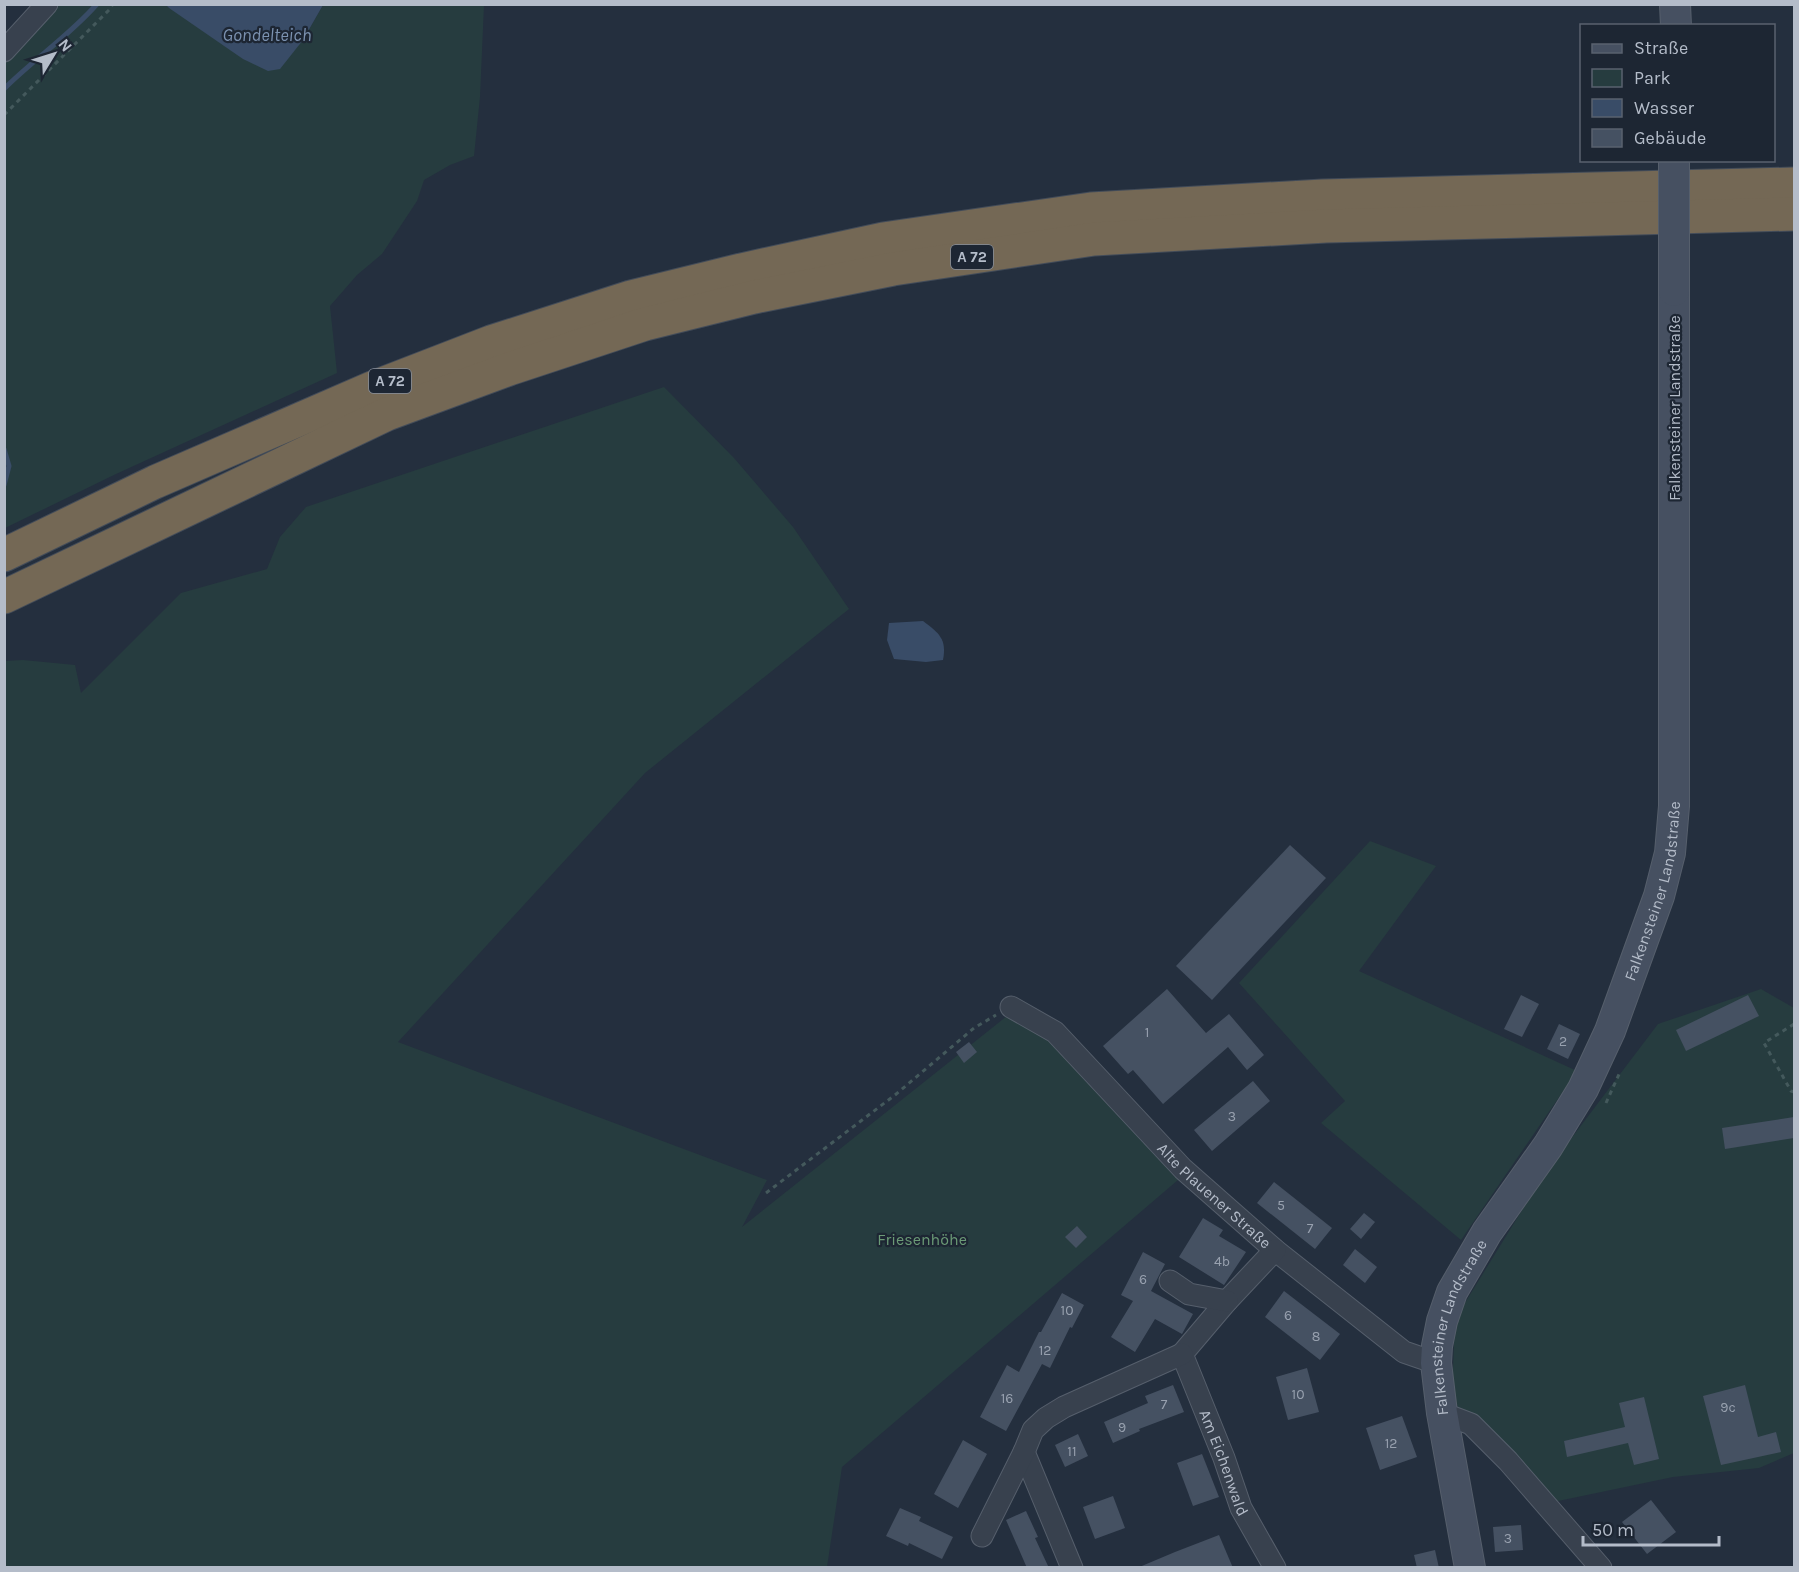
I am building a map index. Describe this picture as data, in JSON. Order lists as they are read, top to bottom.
{
  "streets": {
    "highway": ["A 72"],
    "main road": ["Falkensteiner Landstraße"],
    "street": ["Alte Plauener Straße", "Am Eichenwald"]
  },
  "crossings": [
    ["Falkensteiner Landstraße", "Alte Plauener Straße"]
  ],
  "water": ["Gondelteich"],
  "parks": ["Friesenhöhe"],
  "house_numbers": [
    "1",
    "2",
    "3",
    "5",
    "7",
    "4b",
    "6",
    "10",
    "6",
    "8",
    "12",
    "10",
    "16",
    "7",
    "9c",
    "9",
    "12",
    "11",
    "3"
  ],
  "legend": [
    "Straße",
    "Park",
    "Wasser",
    "Gebäude"
  ],
  "scale_bar": "50 m",
  "north": "top right"
}
